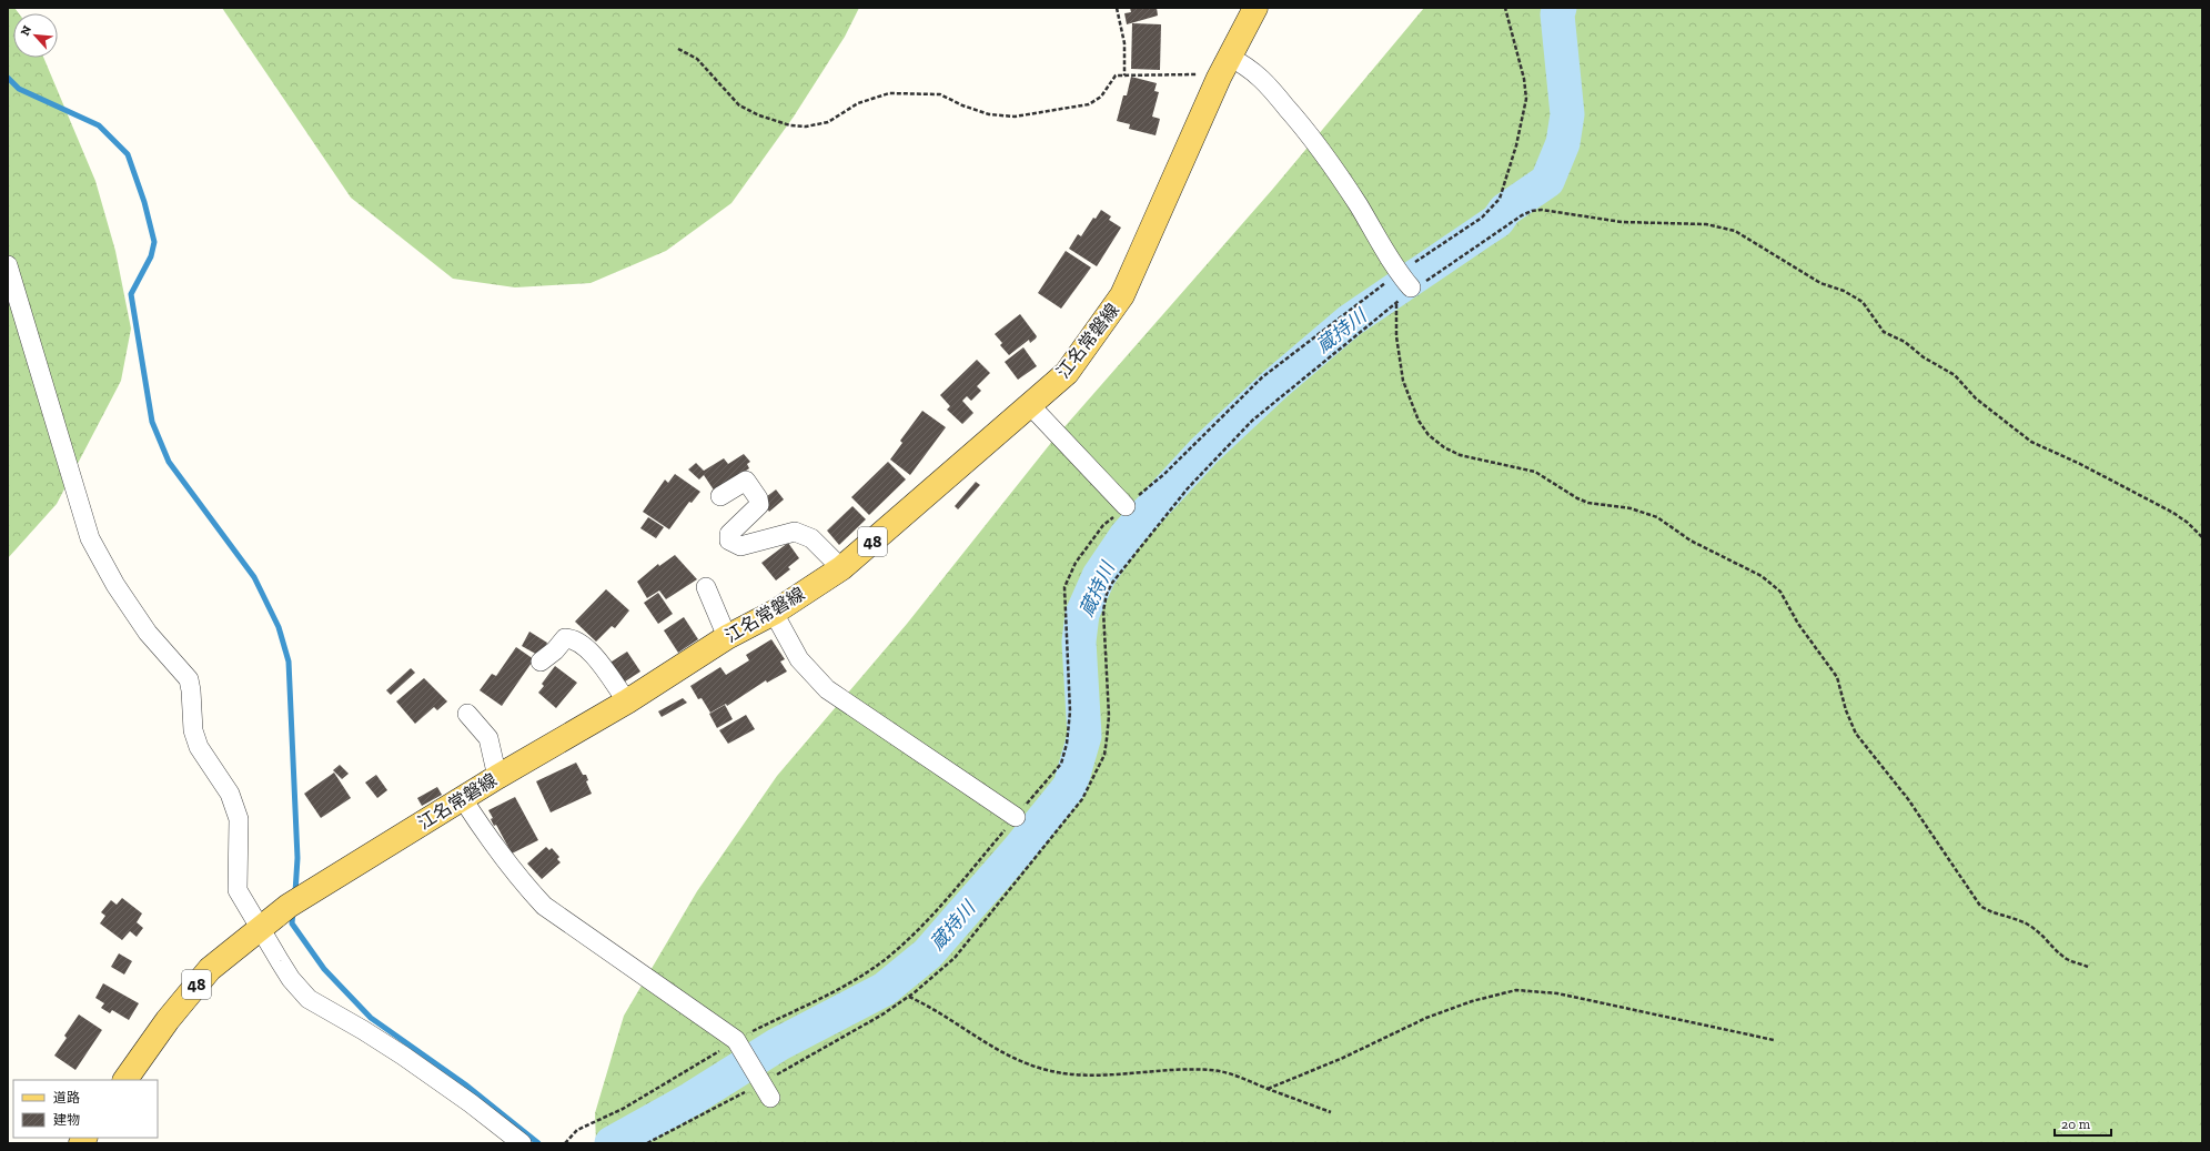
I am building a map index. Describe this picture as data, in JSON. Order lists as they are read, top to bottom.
{
  "streets": {
    "main road": ["江名常磐線", "48"]
  },
  "water": ["蔵持川"],
  "legend": ["道路", "建物"],
  "scale_bar": "20 m",
  "north": "top left"
}
